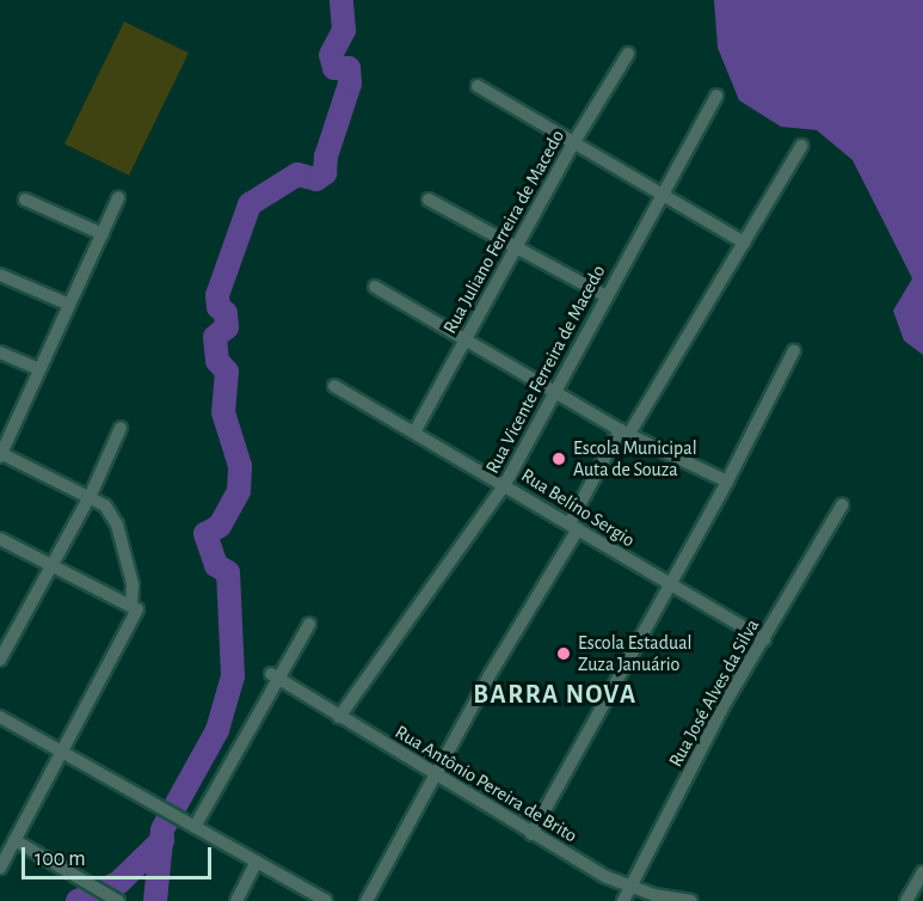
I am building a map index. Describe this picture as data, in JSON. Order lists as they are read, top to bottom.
{
  "streets": {
    "street": [
      "Rua Juliano Ferreira de Macedo",
      "Rua Vicente Ferreira de Macedo",
      "Rua Belino Sergio",
      "Rua José Alves da Silva",
      "Rua Antônio Pereira de Brito"
    ]
  },
  "crossings": [
    ["Rua Juliano Ferreira de Macedo", "Rua Belino Sergio"],
    ["Rua Vicente Ferreira de Macedo", "Rua Belino Sergio"],
    ["Rua Vicente Ferreira de Macedo", "Rua Antônio Pereira de Brito"],
    ["Rua Belino Sergio", "Rua José Alves da Silva"],
    ["Rua José Alves da Silva", "Rua Antônio Pereira de Brito"]
  ],
  "districts": ["BARRA NOVA"],
  "places": ["Escola Municipal Auta de Souza", "Escola Estadual Zuza Januário"],
  "scale_bar": "100 m"
}
